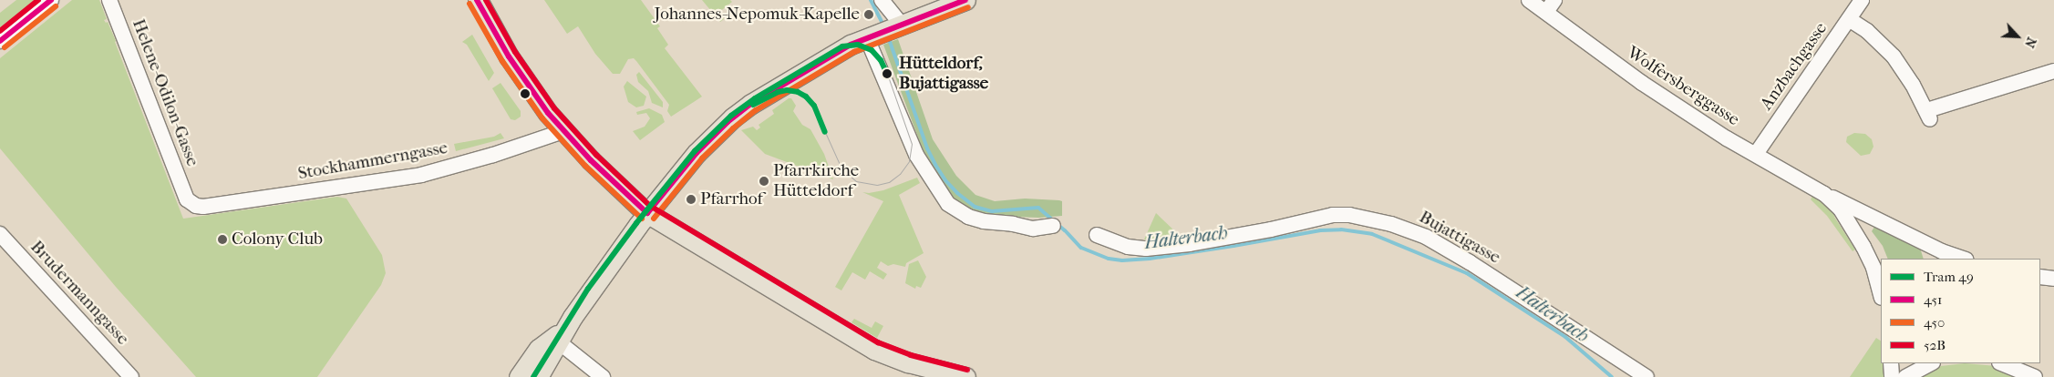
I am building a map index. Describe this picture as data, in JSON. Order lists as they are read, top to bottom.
{
  "streets": {
    "street": [
      "Anzbachgasse",
      "Wolfersberggasse",
      "Helene-Odilon-Gasse",
      "Stockhammerngasse",
      "Bujattigasse",
      "Brudermanngasse"
    ]
  },
  "crossings": [
    ["Anzbachgasse", "Wolfersberggasse"],
    ["Helene-Odilon-Gasse", "Stockhammerngasse"]
  ],
  "water": ["Halterbach"],
  "places": [
    "Johannes-Nepomuk-Kapelle",
    "Hütteldorf, Bujattigasse",
    "Pfarrkirche Hütteldorf",
    "Pfarrhof",
    "Colony Club"
  ],
  "lines": [
    "transit line 451",
    "transit line 52B",
    "transit line 450",
    "tram line 49"
  ],
  "legend": [
    "Tram 49",
    "451",
    "450",
    "52B"
  ],
  "north": "bottom right"
}
